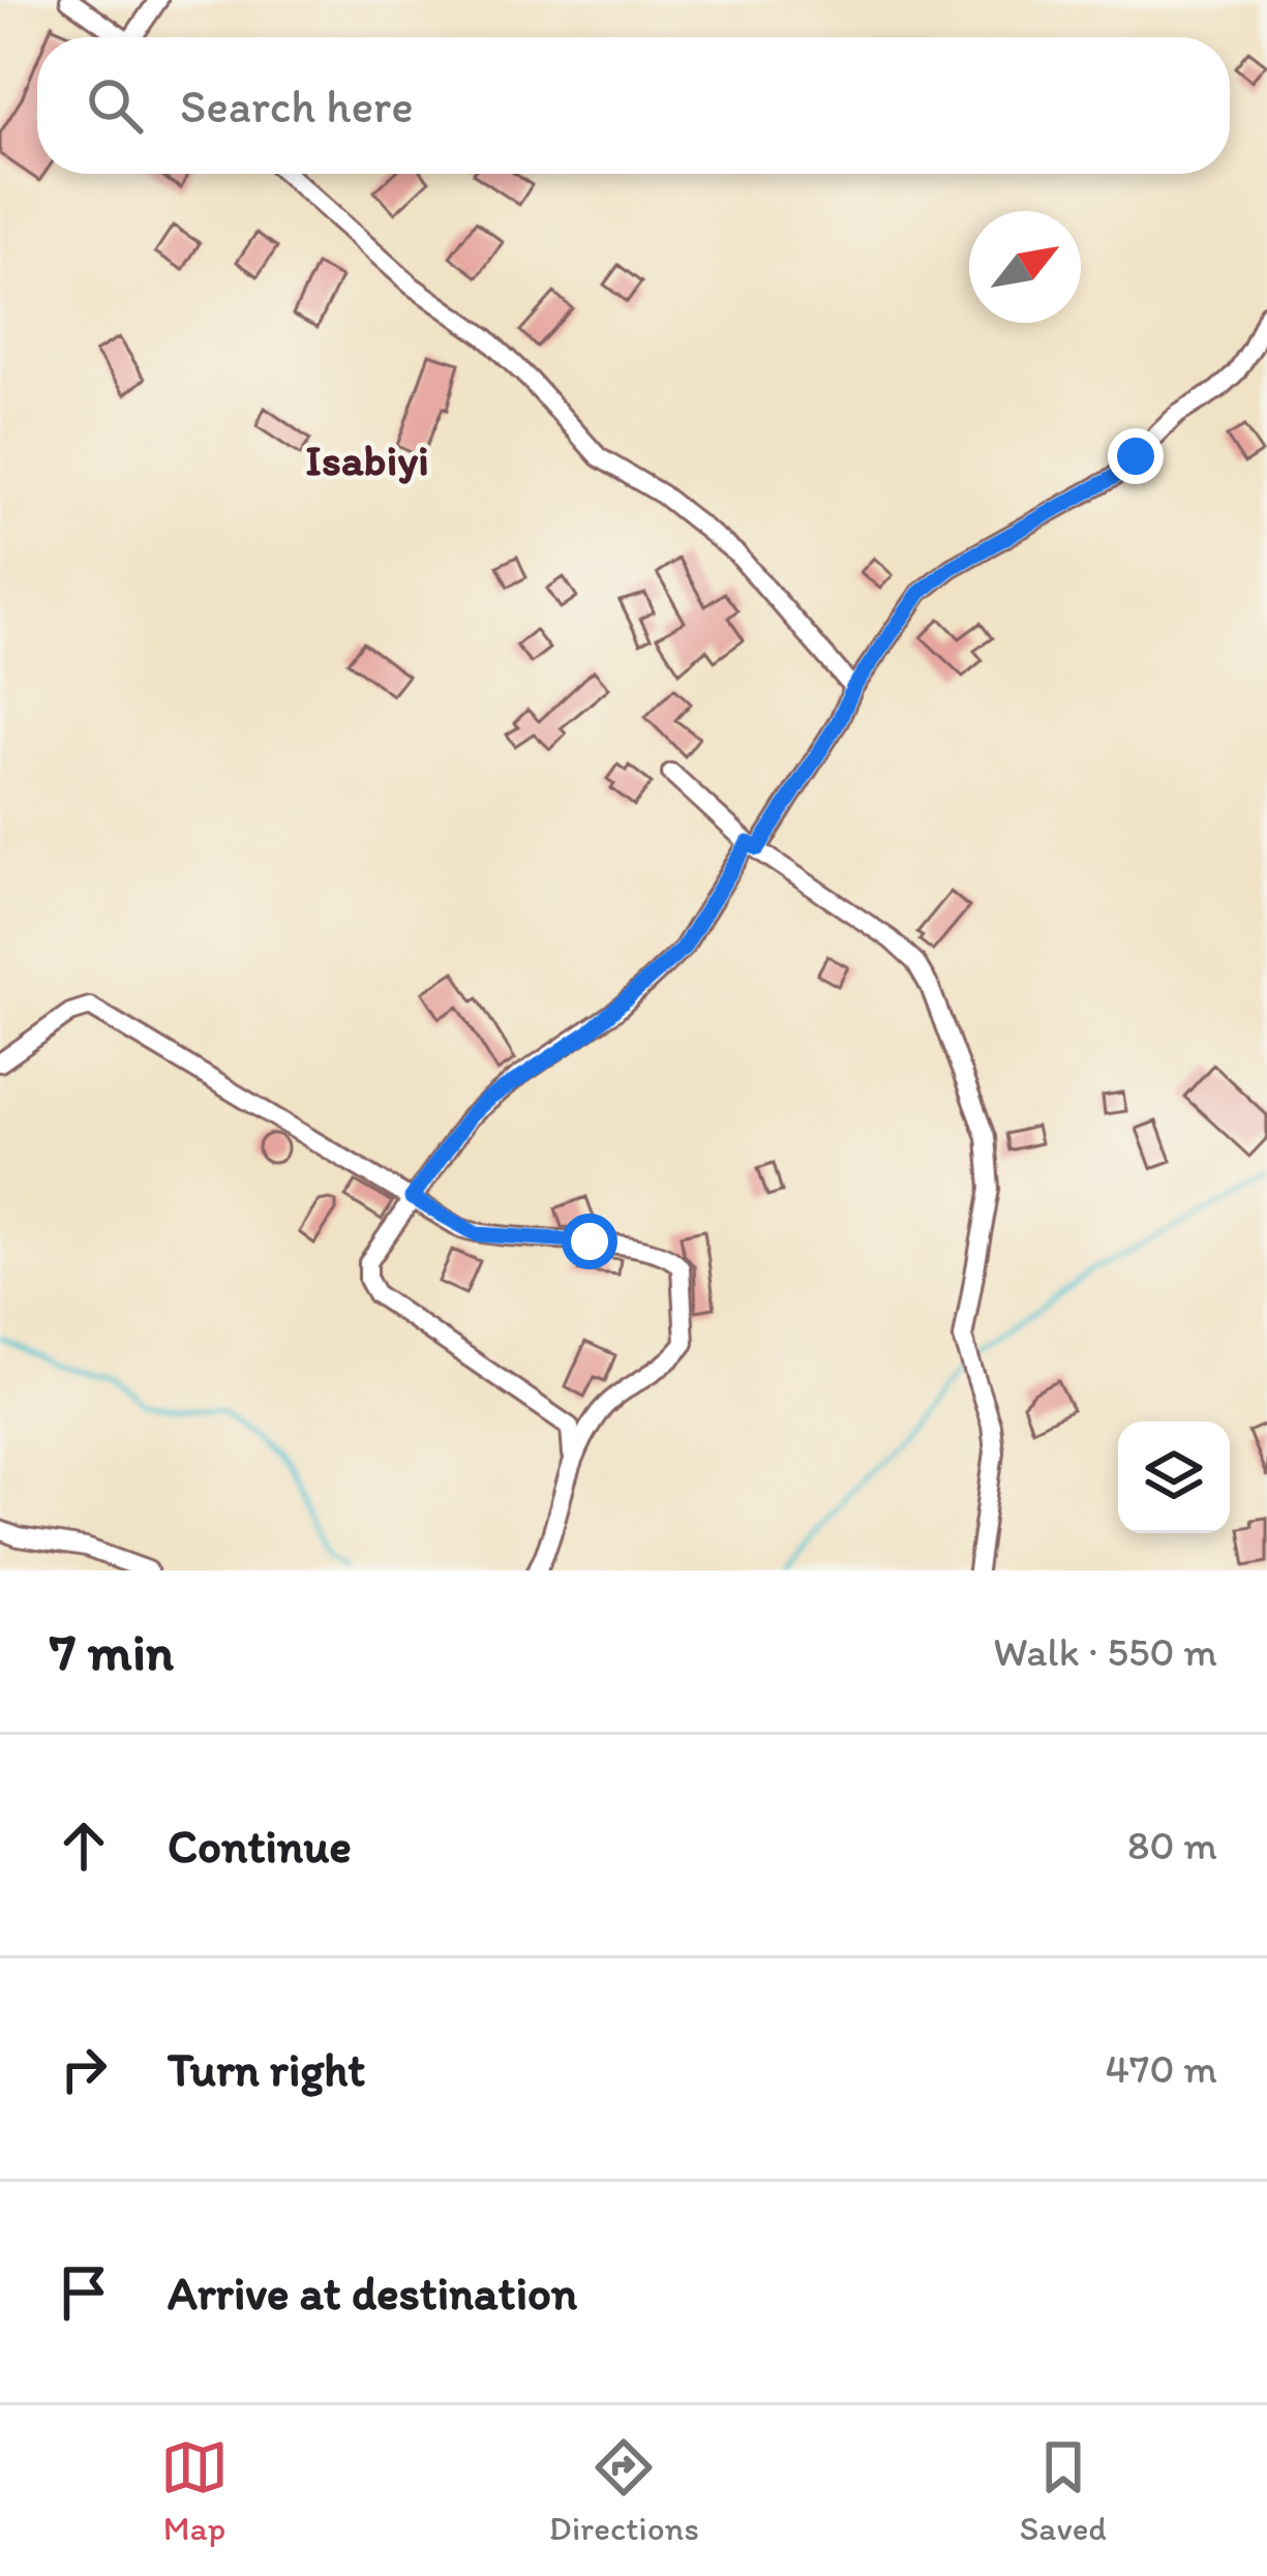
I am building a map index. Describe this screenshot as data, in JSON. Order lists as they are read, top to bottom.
{
  "districts": ["Isabiyi"],
  "north": "top right",
  "page": {
    "search": "Search here",
    "heading": ["7 min", "Walk · 550 m"],
    "list": [
      ["Continue", "80 m"],
      ["Turn right", "470 m"],
      "Arrive at destination"
    ],
    "nav": ["Map", "Directions", "Saved"]
  }
}
